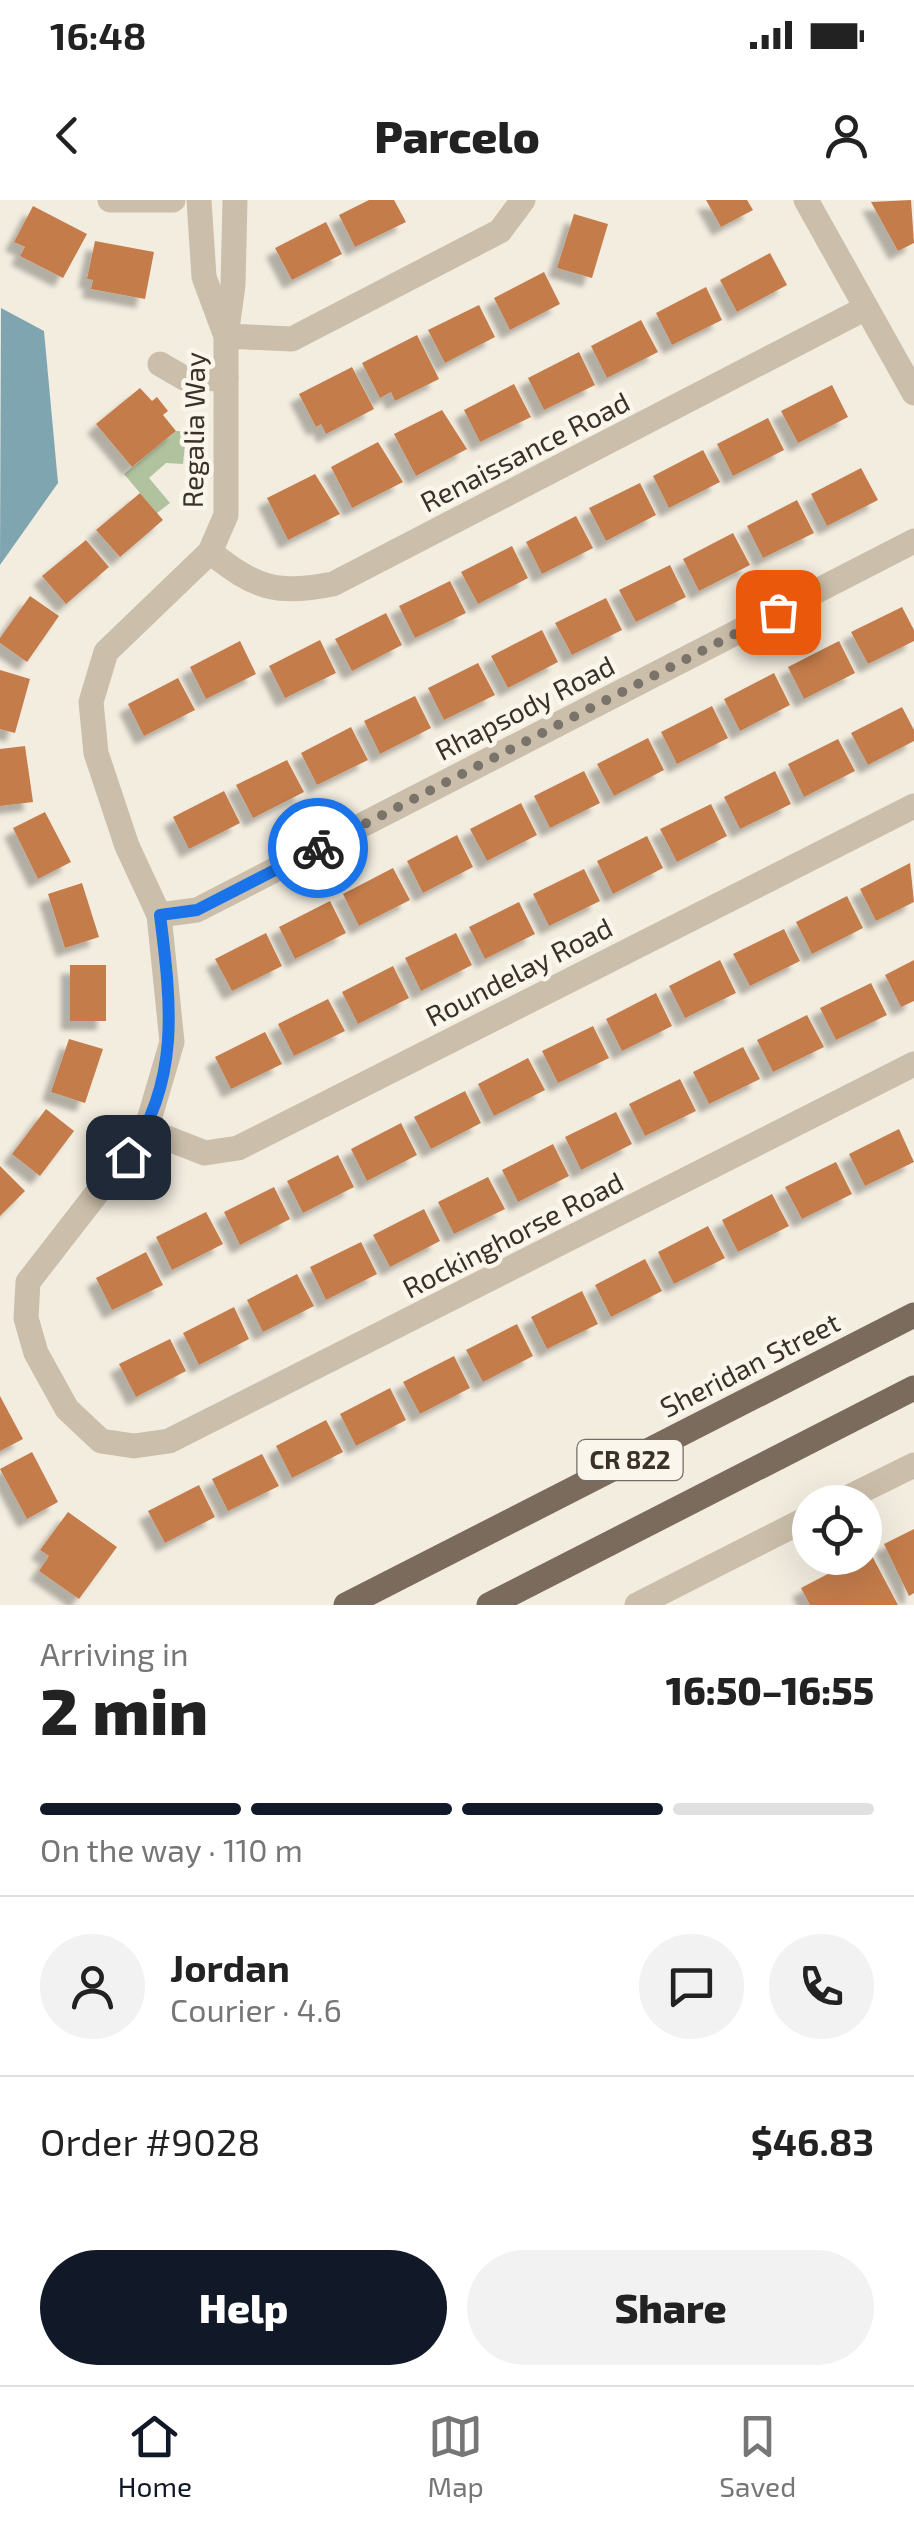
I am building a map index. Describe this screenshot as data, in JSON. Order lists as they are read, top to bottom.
{
  "streets": {
    "main road": ["Sheridan Street", "CR 822"],
    "street": [
      "Regalia Way",
      "Renaissance Road",
      "Rhapsody Road",
      "Roundelay Road",
      "Rockinghorse Road"
    ]
  },
  "crossings": [
    ["Regalia Way", "Renaissance Road"],
    ["Regalia Way", "Rhapsody Road"],
    ["Regalia Way", "Roundelay Road"],
    ["Regalia Way", "Rockinghorse Road"]
  ],
  "page": {
    "status": "16:48",
    "header": "Parcelo",
    "heading": ["2 min", "Arriving in", "16:50–16:55"],
    "panel": [
      "Jordan",
      "Courier · 4.6",
      "Order #9028",
      "$46.83"
    ],
    "bar": "On the way · 110 m",
    "buttons": ["Help", "Share"],
    "tabs": ["Home", "Map", "Saved"]
  }
}
